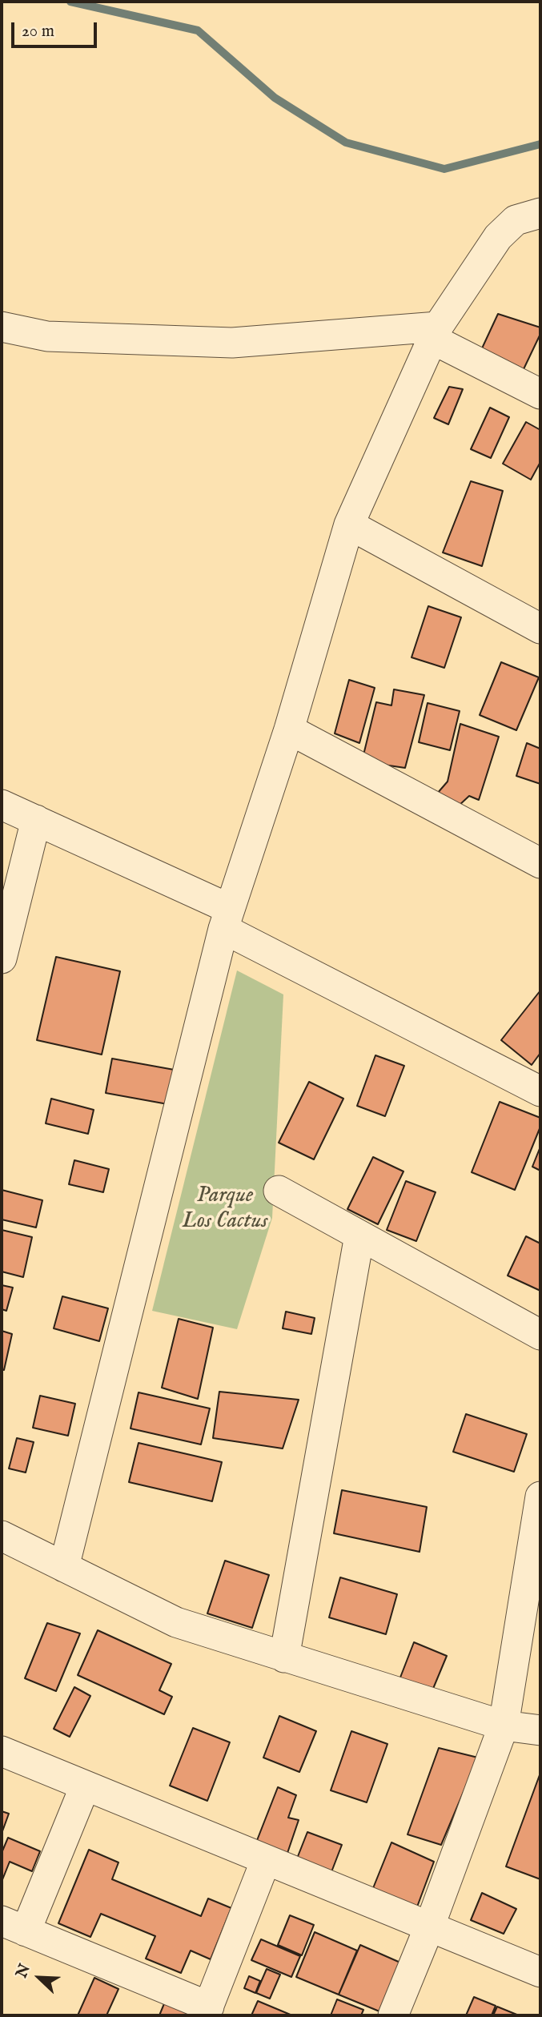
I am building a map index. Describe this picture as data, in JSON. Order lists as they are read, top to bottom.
{
  "parks": ["Parque Los Cactus"],
  "scale_bar": "20 m",
  "north": "top left"
}
